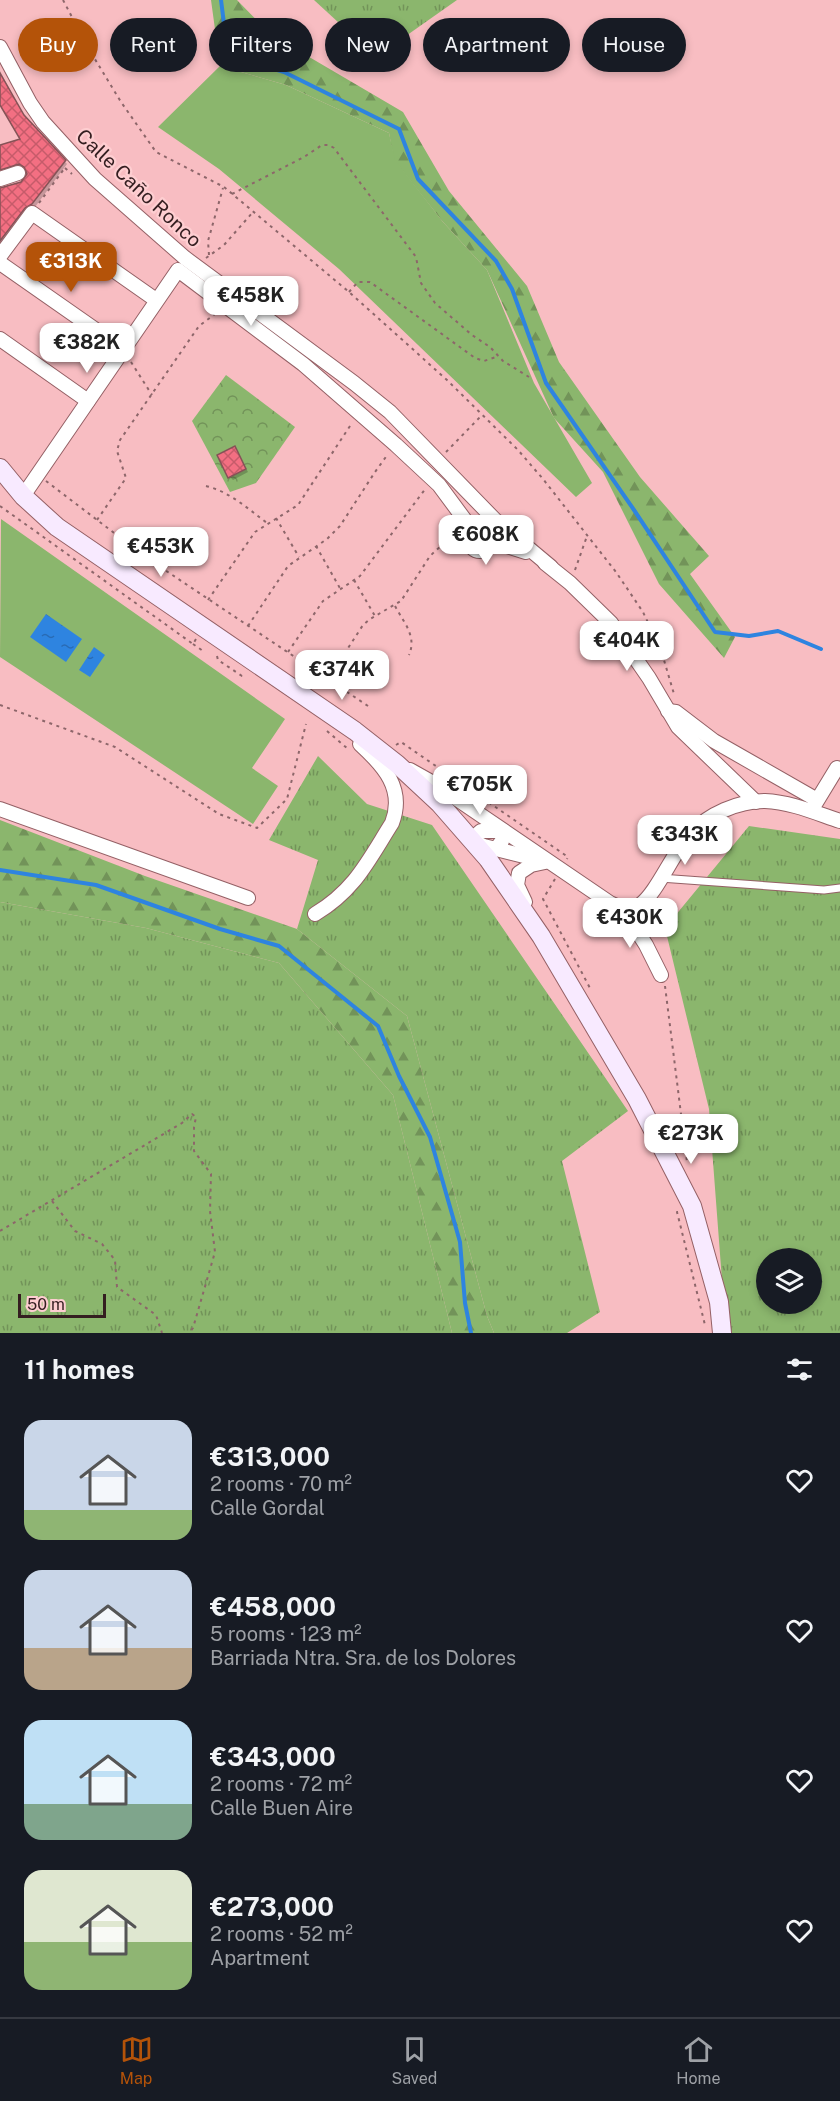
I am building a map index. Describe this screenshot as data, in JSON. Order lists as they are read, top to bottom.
{
  "streets": {
    "street": ["Calle Caño Ronco"]
  },
  "scale_bar": "50 m",
  "page": {
    "chip": [
      "Buy",
      "Rent",
      "Filters",
      "New",
      "Apartment",
      "House"
    ],
    "price": [
      "€313K",
      "€458K",
      "€382K",
      "€608K",
      "€453K",
      "€404K",
      "€374K",
      "€705K",
      "€343K",
      "€430K",
      "€273K"
    ],
    "scale": "50 m",
    "heading": "11 homes",
    "list": [
      {
        "name": "€313,000",
        "note": "2 rooms · 70 m² · Calle Gordal"
      },
      {
        "name": "€458,000",
        "note": "5 rooms · 123 m² · Barriada Ntra. Sra. de los Dolores"
      },
      {
        "name": "€343,000",
        "note": "2 rooms · 72 m² · Calle Buen Aire"
      },
      {
        "name": "€273,000",
        "note": "2 rooms · 52 m² · Apartment"
      }
    ],
    "tabs": ["Map", "Saved", "Home"]
  }
}
